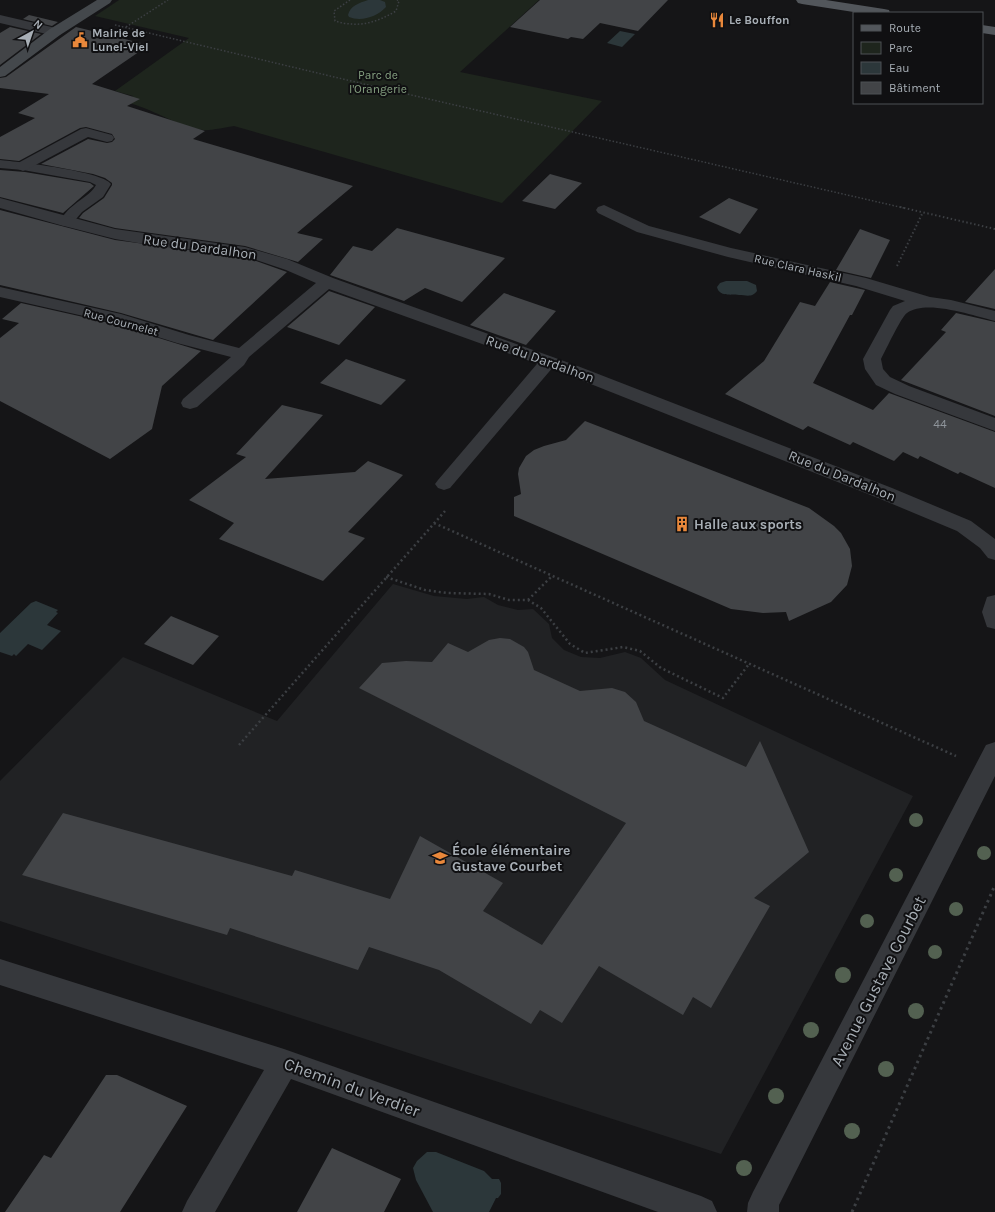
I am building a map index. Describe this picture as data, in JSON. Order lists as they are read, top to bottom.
{
  "streets": {
    "street": [
      "Rue du Dardalhon",
      "Rue Clara Haskil",
      "Rue Cournelet",
      "Avenue Gustave Courbet",
      "Chemin du Verdier"
    ]
  },
  "parks": ["Parc de l'Orangerie"],
  "places": {
    "restaurant": ["Le Bouffon"],
    "public building": ["Mairie de Lunel-Viel"],
    "building": ["Halle aux sports"],
    "school or university": ["École élémentaire Gustave Courbet"]
  },
  "house_numbers": ["44"],
  "legend": [
    "Route",
    "Parc",
    "Eau",
    "Bâtiment"
  ],
  "north": "top right"
}
